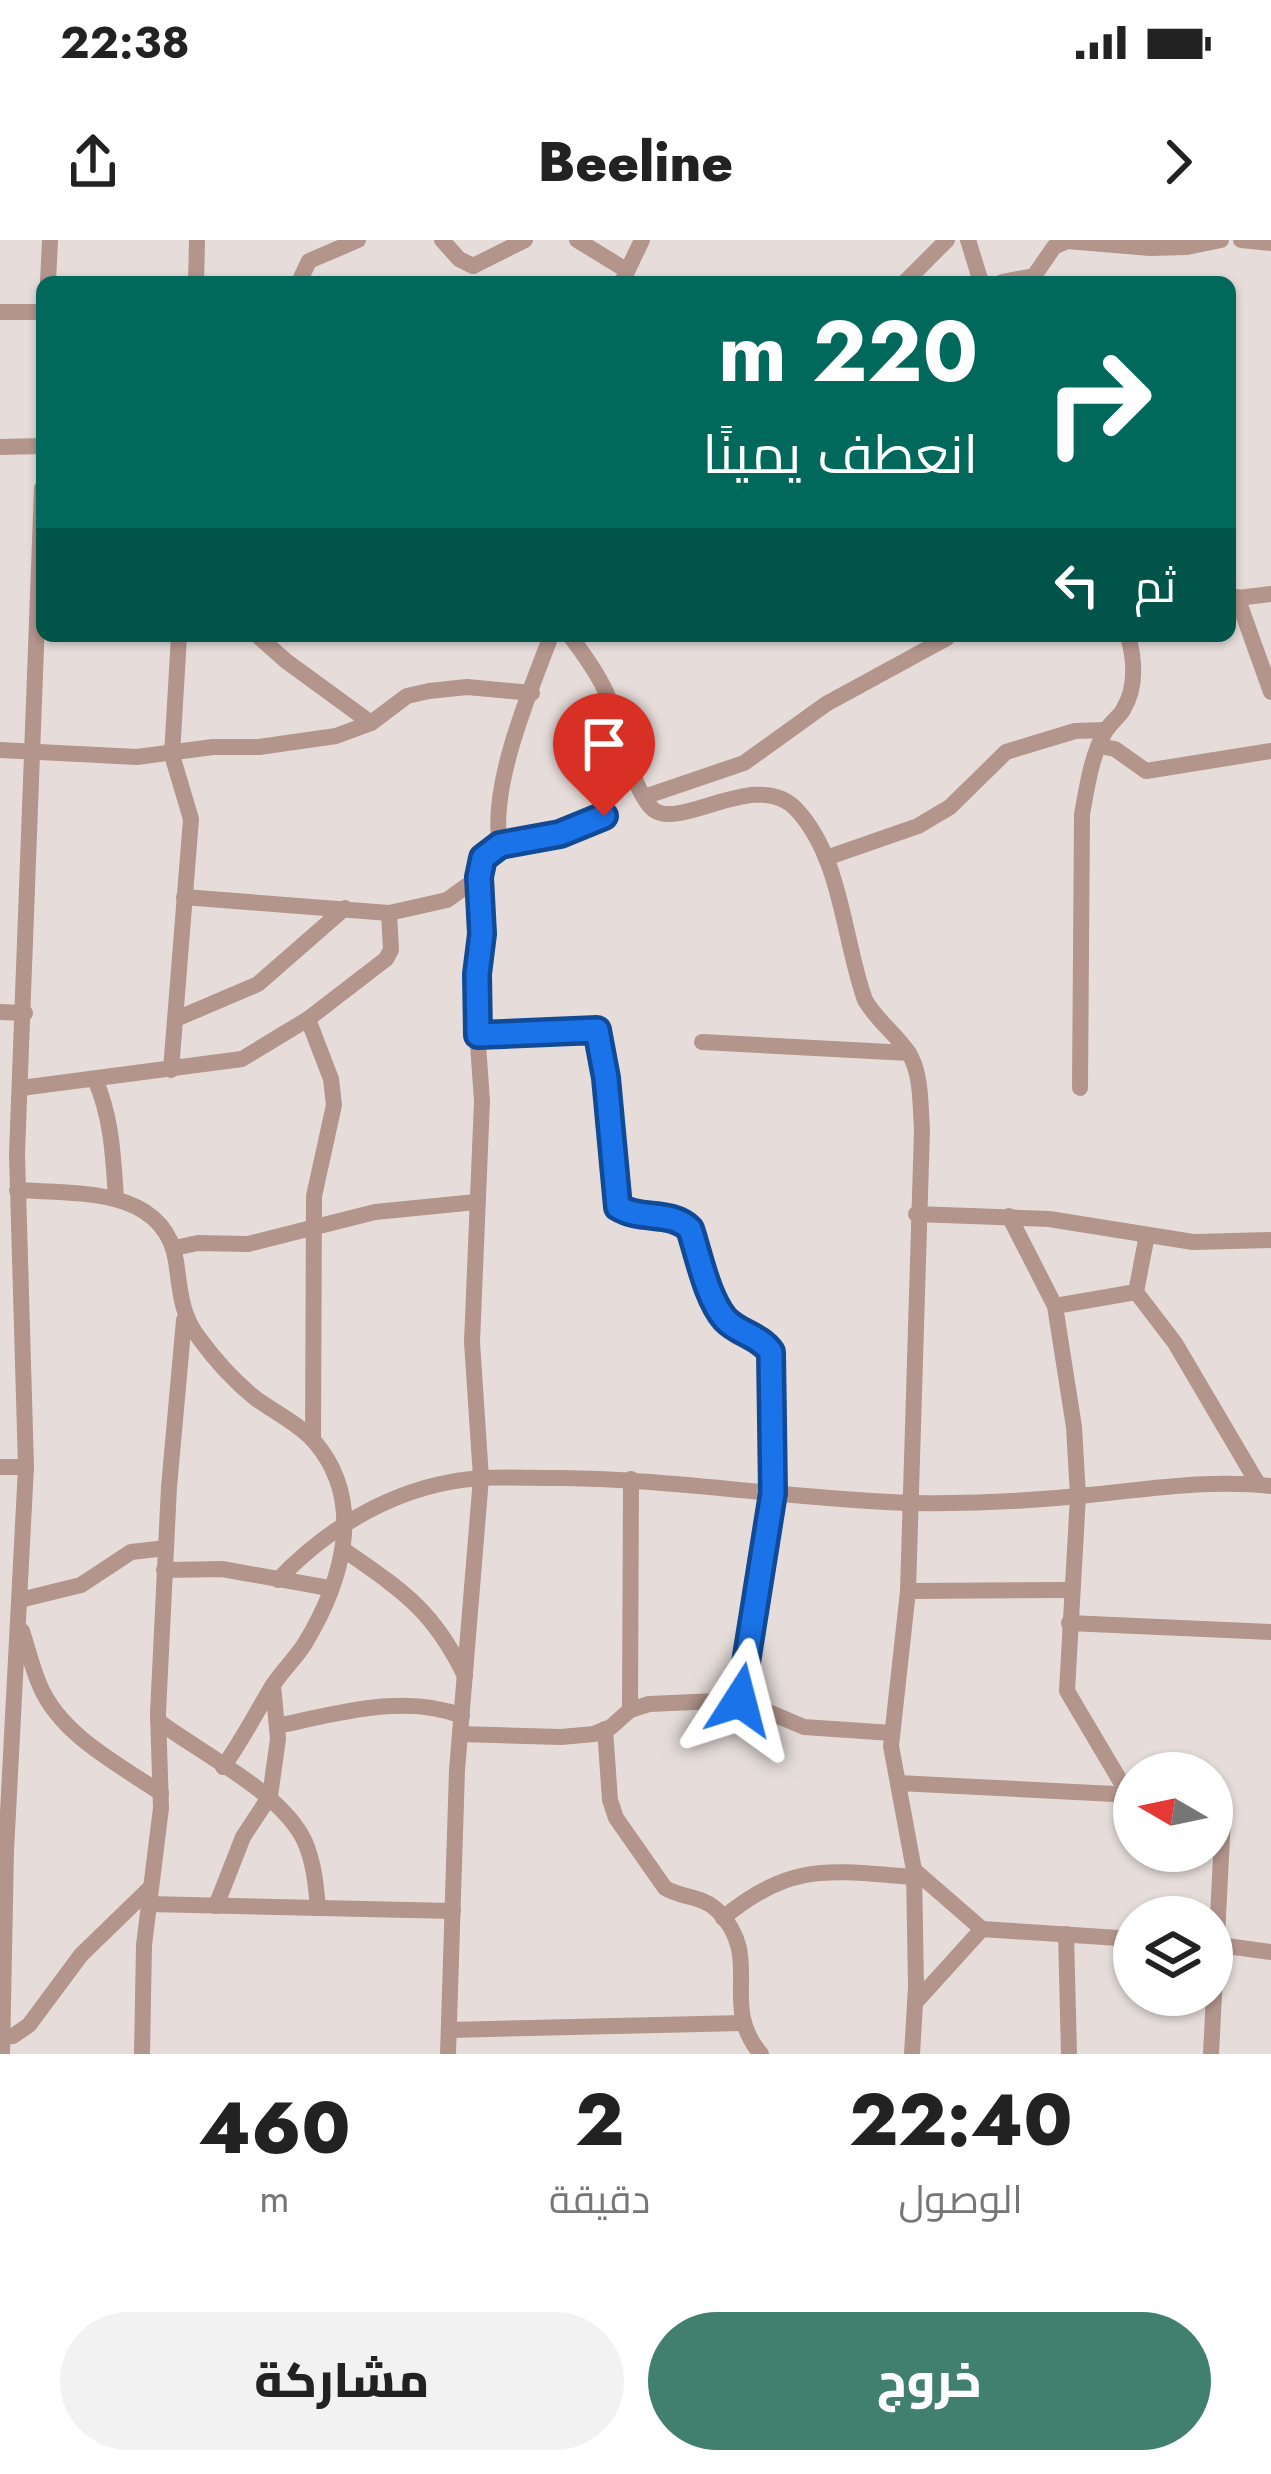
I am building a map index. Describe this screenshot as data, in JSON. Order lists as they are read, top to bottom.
{
  "north": "left",
  "page": {
    "status": "22:38",
    "header": "Beeline",
    "turn": ["220 m", "انعطف يمينًا"],
    "then": "ثم",
    "eta": [
      "22:40",
      "الوصول",
      "2",
      "دقيقة",
      "460",
      "m"
    ],
    "buttons": ["خروج", "مشاركة"]
  }
}
